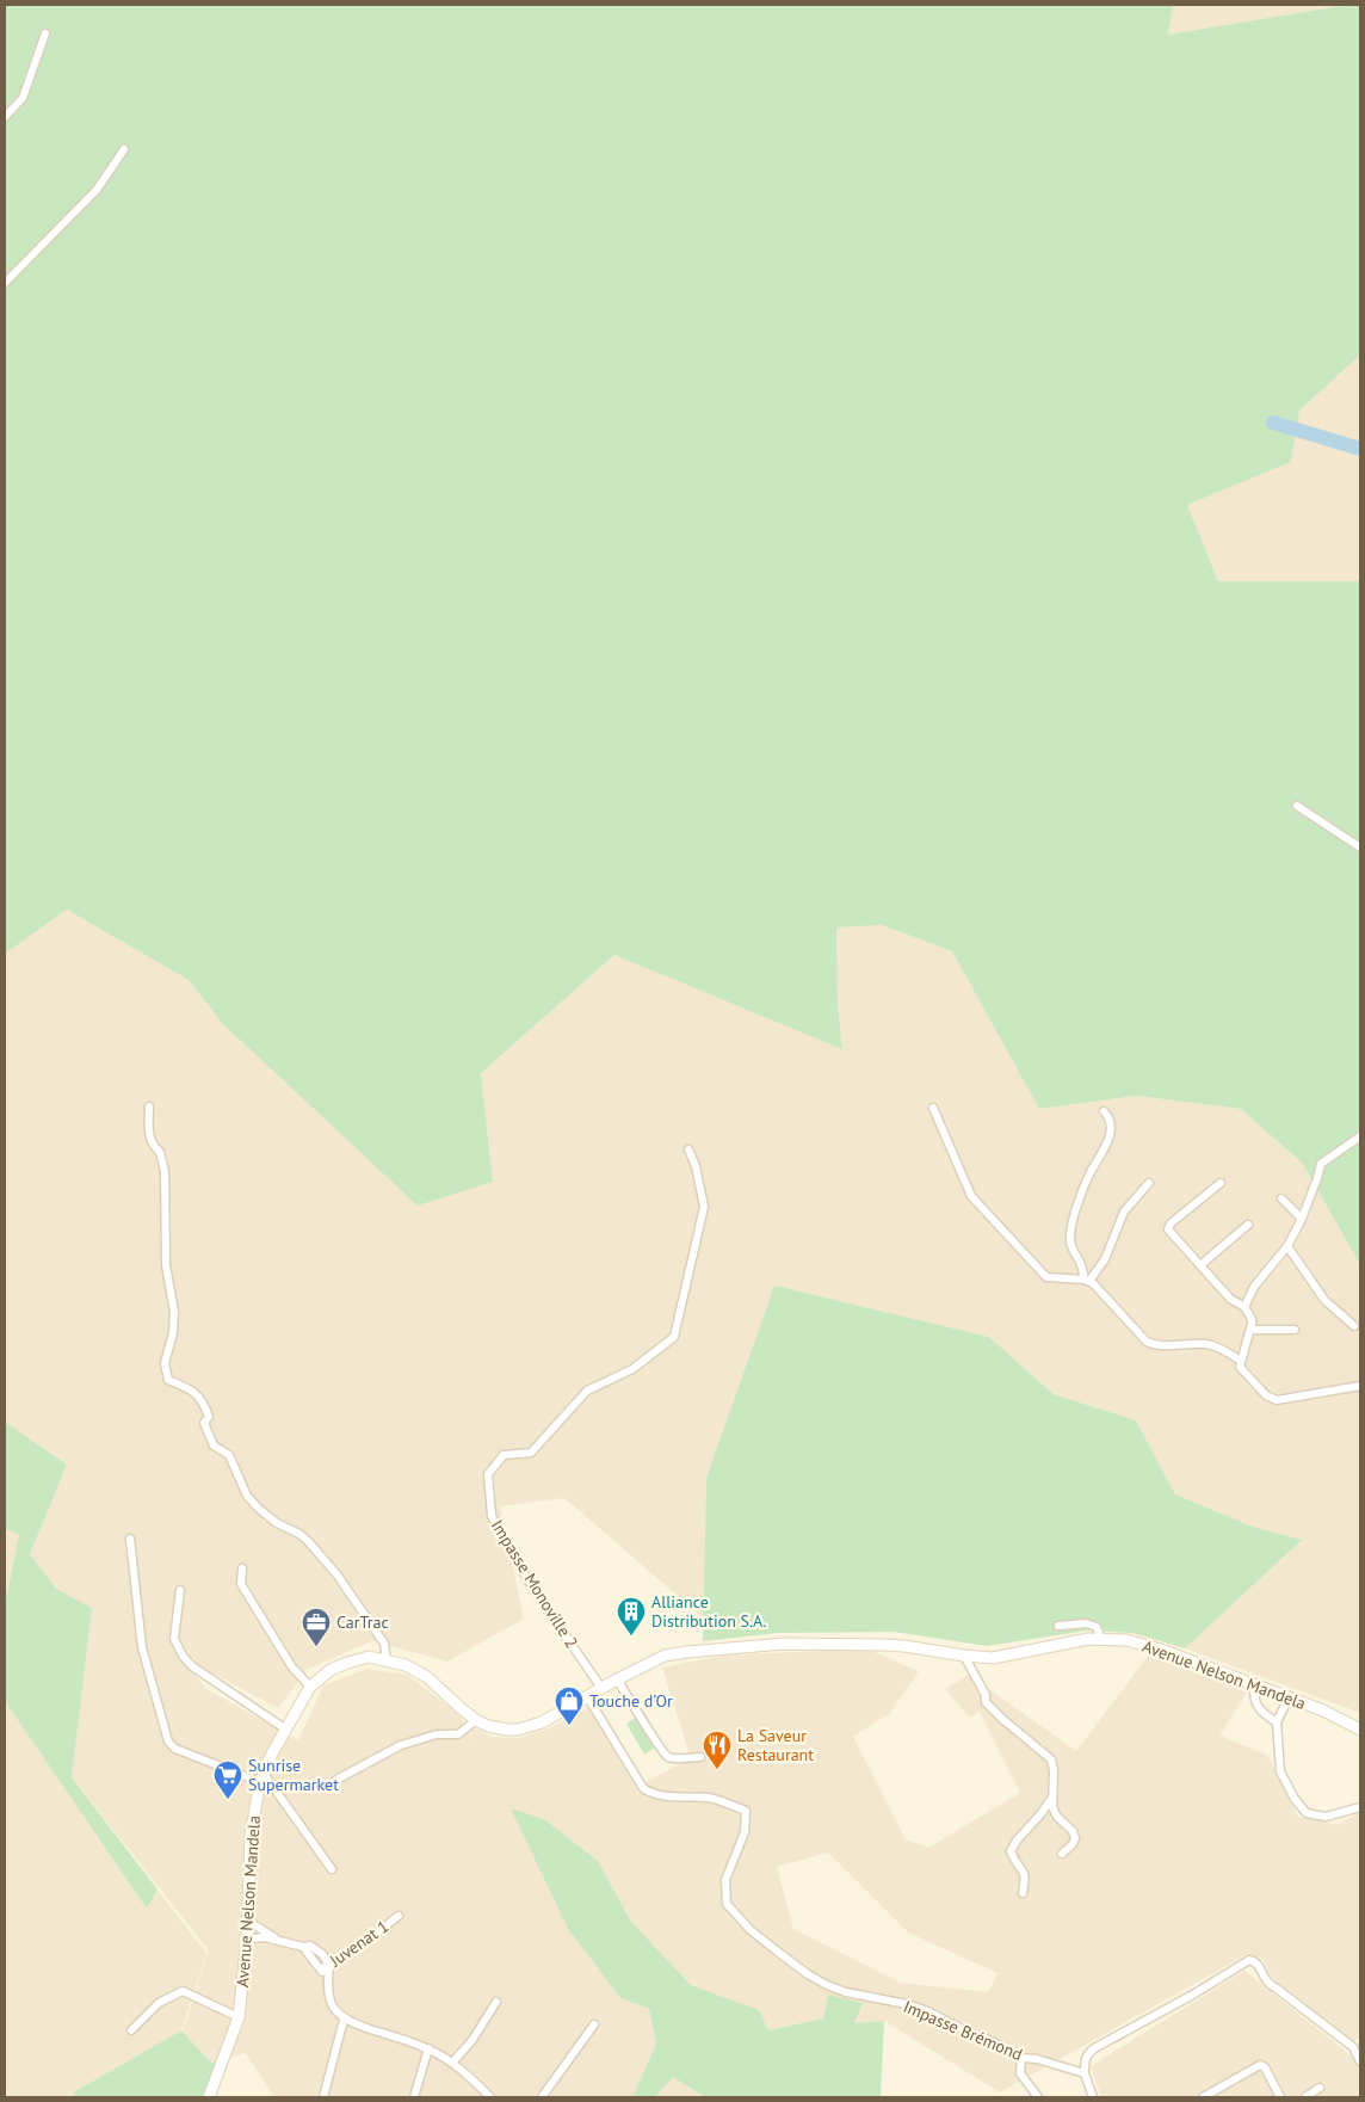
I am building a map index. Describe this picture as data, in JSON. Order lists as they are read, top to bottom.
{
  "streets": {
    "street": [
      "Impasse Monoville 2",
      "Avenue Nelson Mandela",
      "Juvenat 1",
      "Impasse Brémond"
    ]
  },
  "crossings": [
    ["Impasse Monoville 2", "Avenue Nelson Mandela"],
    ["Avenue Nelson Mandela", "Impasse Brémond"]
  ],
  "places": {
    "building": ["Alliance Distribution S.A."],
    "office": ["CarTrac"],
    "shop": ["Touche d’Or"],
    "restaurant": ["La Saveur Restaurant"],
    "supermarket": ["Sunrise Supermarket"]
  }
}
